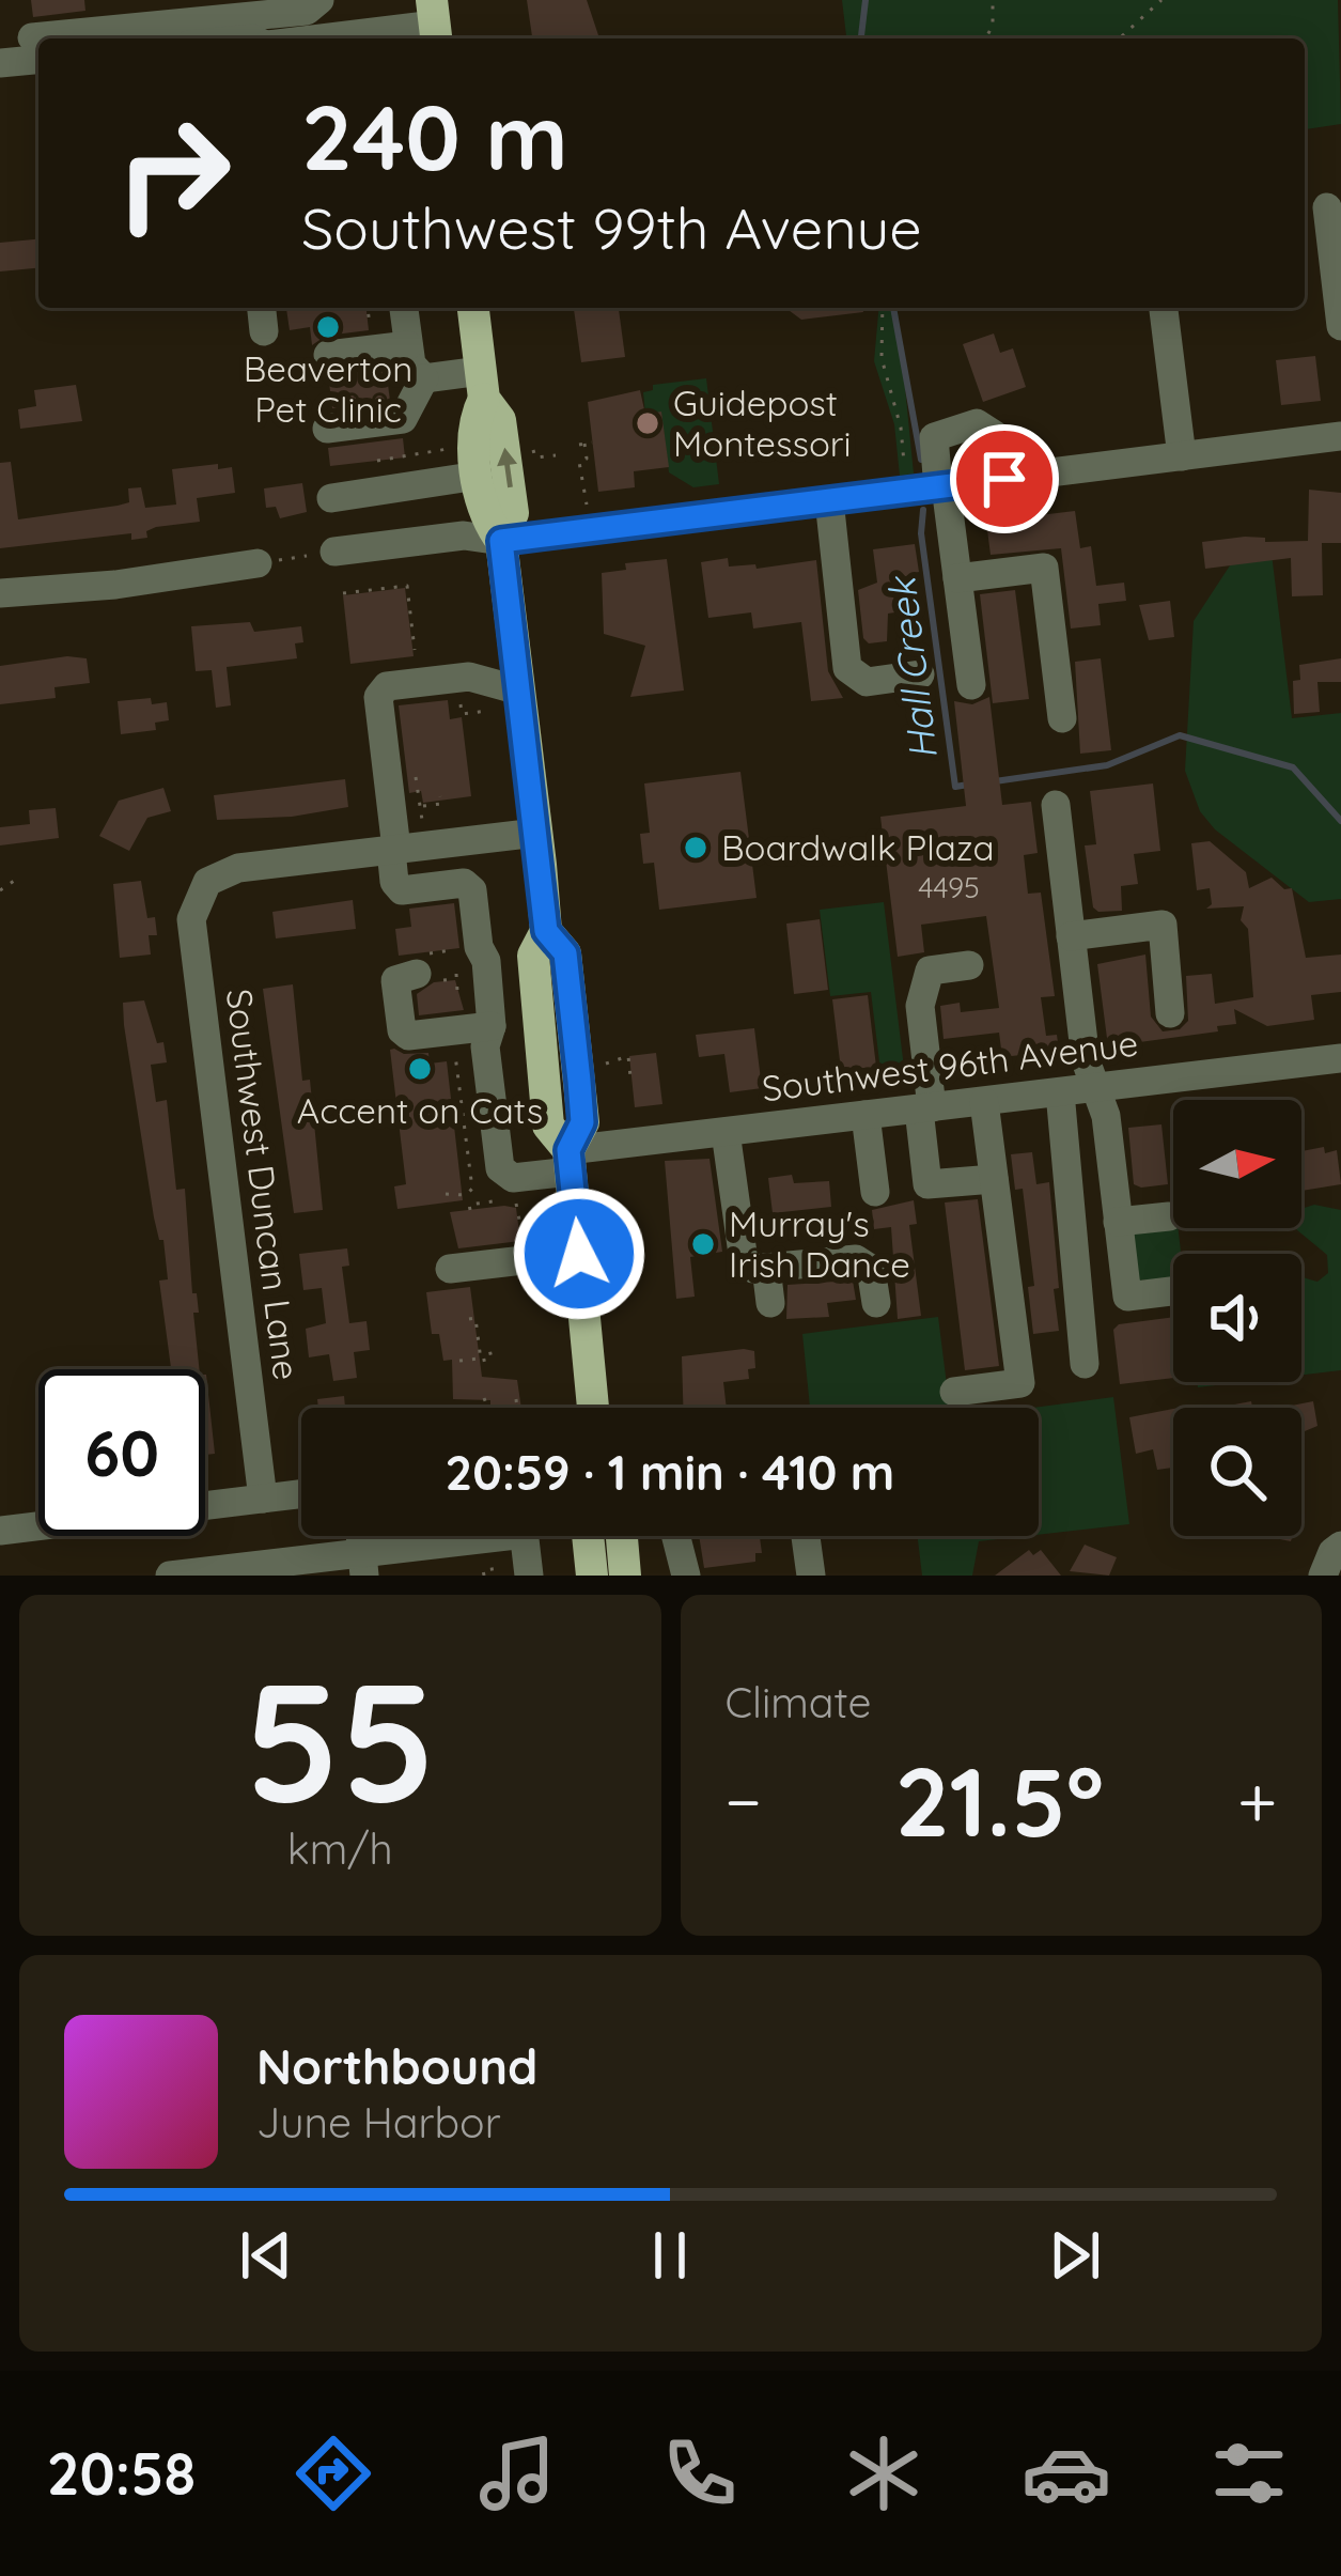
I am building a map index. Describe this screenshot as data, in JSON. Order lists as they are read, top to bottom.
{
  "streets": {
    "street": ["Southwest 96th Avenue", "Southwest Duncan Lane"]
  },
  "water": ["Hall Creek"],
  "places": [
    "Beaverton Pet Clinic",
    "Guidepost Montessori",
    "Boardwalk Plaza",
    "Accent on Cats",
    "Murray's Irish Dance"
  ],
  "house_numbers": ["4495"],
  "north": "right",
  "page": {
    "turn": ["240 m", "Southwest 99th Avenue"],
    "limit": "60",
    "trip": "20:59 · 1 min · 410 m",
    "tile": [
      ["55", "km/h"],
      "Climate"
    ],
    "heat": ["−", "21.5°", "+"],
    "song": ["Northbound", "June Harbor"],
    "tabs": "20:58"
  }
}
